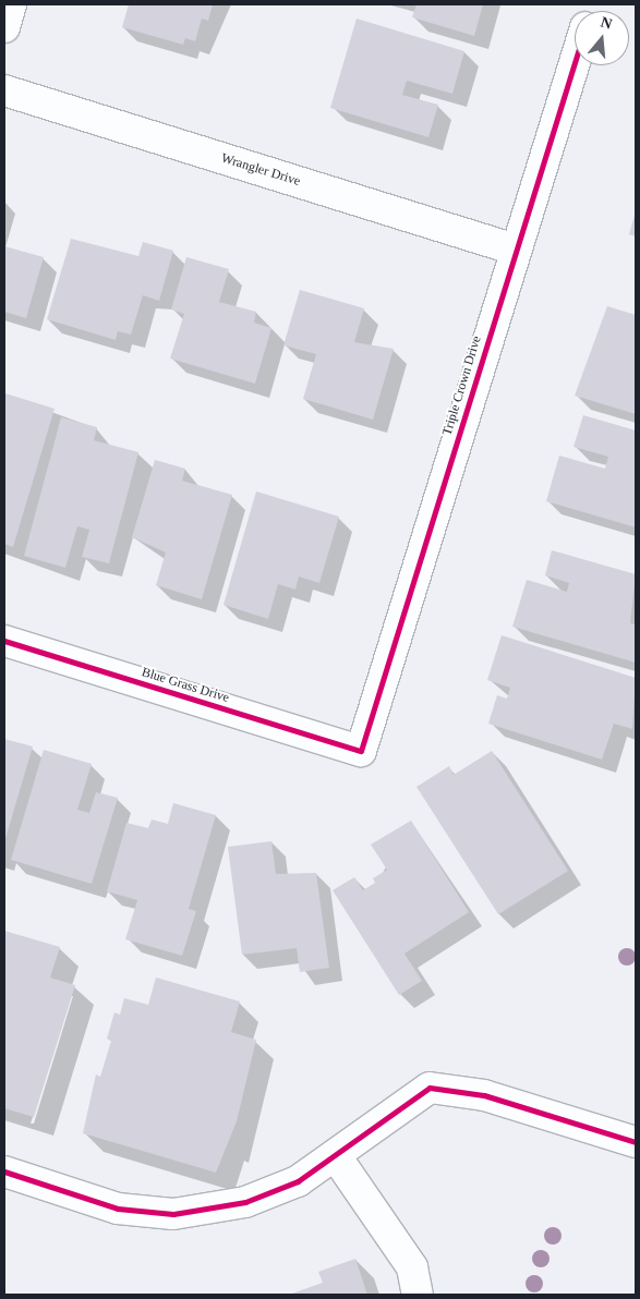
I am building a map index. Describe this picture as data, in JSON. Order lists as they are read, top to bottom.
{
  "streets": {
    "street": ["Wrangler Drive", "Triple Crown Drive", "Blue Grass Drive"]
  },
  "crossings": [
    ["Wrangler Drive", "Triple Crown Drive"],
    ["Triple Crown Drive", "Blue Grass Drive"]
  ],
  "north": "top"
}
